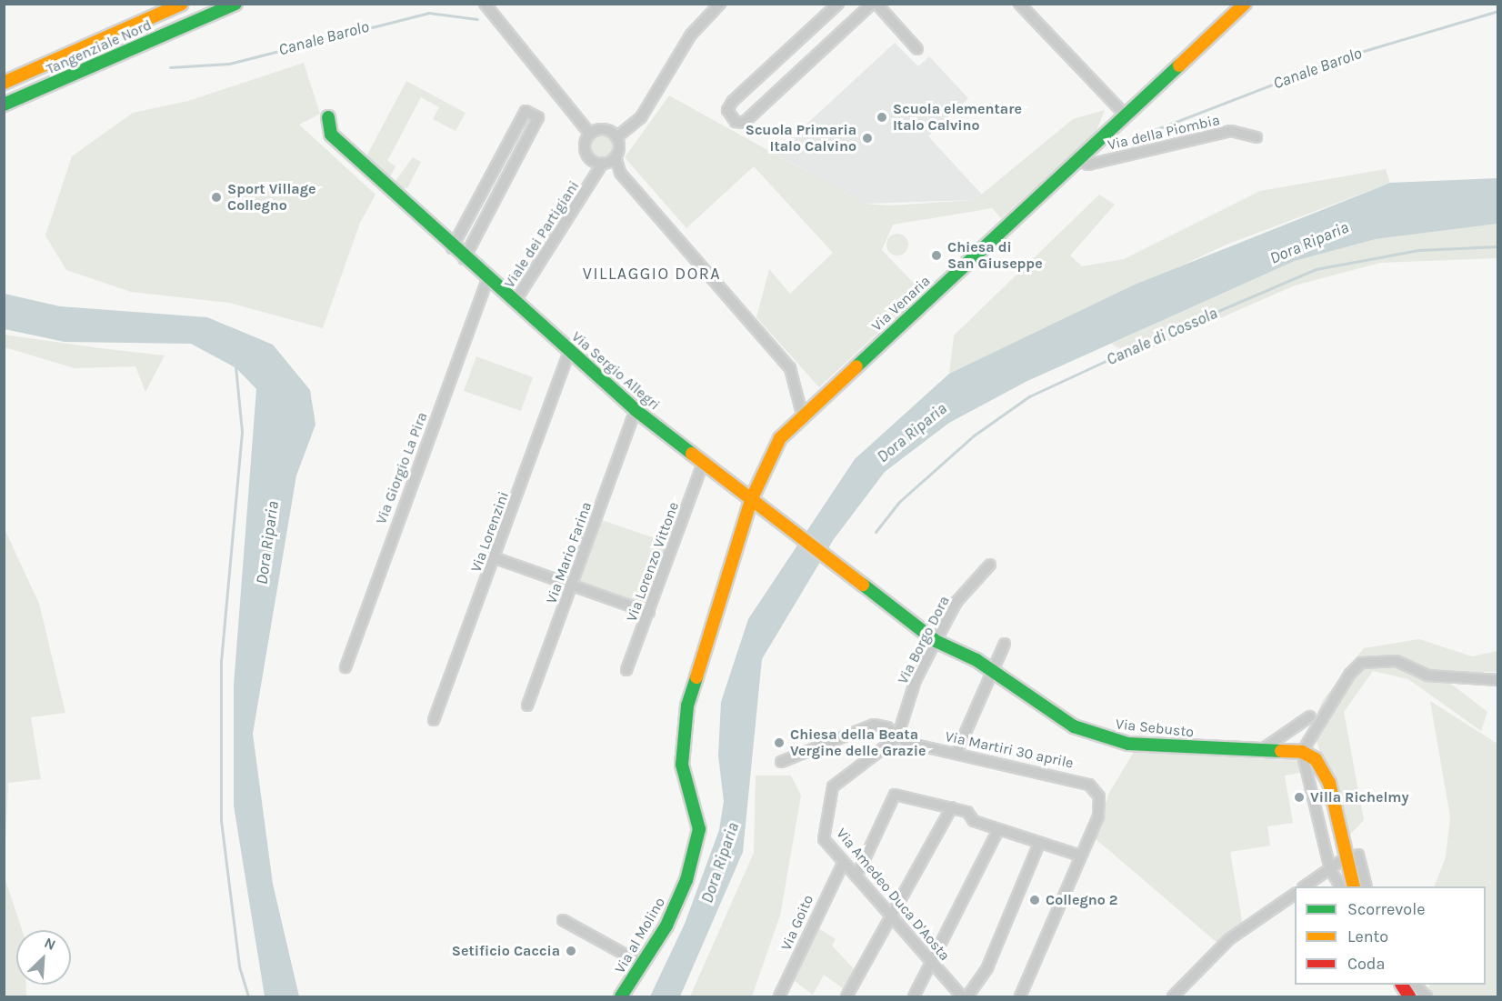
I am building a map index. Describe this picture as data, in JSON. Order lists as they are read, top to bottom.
{
  "streets": {
    "main road": [
      "Tangenziale Nord",
      "Via Venaria",
      "Via Sergio Allegri",
      "Via Sebusto",
      "Via al Molino"
    ],
    "street": [
      "Via della Piombia",
      "Viale dei Partigiani",
      "Via Giorgio La Pira",
      "Via Lorenzini",
      "Via Mario Farina",
      "Via Lorenzo Vittone",
      "Via Borgo Dora",
      "Via Martiri 30 aprile",
      "Via Amedeo Duca D'Aosta",
      "Via Goito"
    ]
  },
  "crossings": [
    ["Via della Piombia", "Via Venaria"],
    ["Viale dei Partigiani", "Via Sergio Allegri"],
    ["Via Venaria", "Via Sergio Allegri"],
    ["Via Venaria", "Via Sebusto"],
    ["Via Venaria", "Via al Molino"],
    ["Via Sergio Allegri", "Via Giorgio La Pira"],
    ["Via Sergio Allegri", "Via Lorenzini"],
    ["Via Sergio Allegri", "Via Mario Farina"],
    ["Via Sergio Allegri", "Via Lorenzo Vittone"],
    ["Via Sergio Allegri", "Via Sebusto"],
    ["Via Borgo Dora", "Via Sebusto"],
    ["Via Borgo Dora", "Via Martiri 30 aprile"],
    ["Via Borgo Dora", "Via Amedeo Duca D'Aosta"],
    ["Via Martiri 30 aprile", "Via Amedeo Duca D'Aosta"],
    ["Via Amedeo Duca D'Aosta", "Via Goito"]
  ],
  "districts": ["VILLAGGIO DORA"],
  "water": ["Canale Barolo", "Dora Riparia", "Canale di Cossola"],
  "places": [
    "Scuola elementare Italo Calvino",
    "Scuola Primaria Italo Calvino",
    "Sport Village Collegno",
    "Chiesa di San Giuseppe",
    "Chiesa della Beata Vergine delle Grazie",
    "Villa Richelmy",
    "Collegno 2",
    "Setificio Caccia"
  ],
  "legend": ["Scorrevole", "Lento", "Coda"],
  "north": "top right"
}
